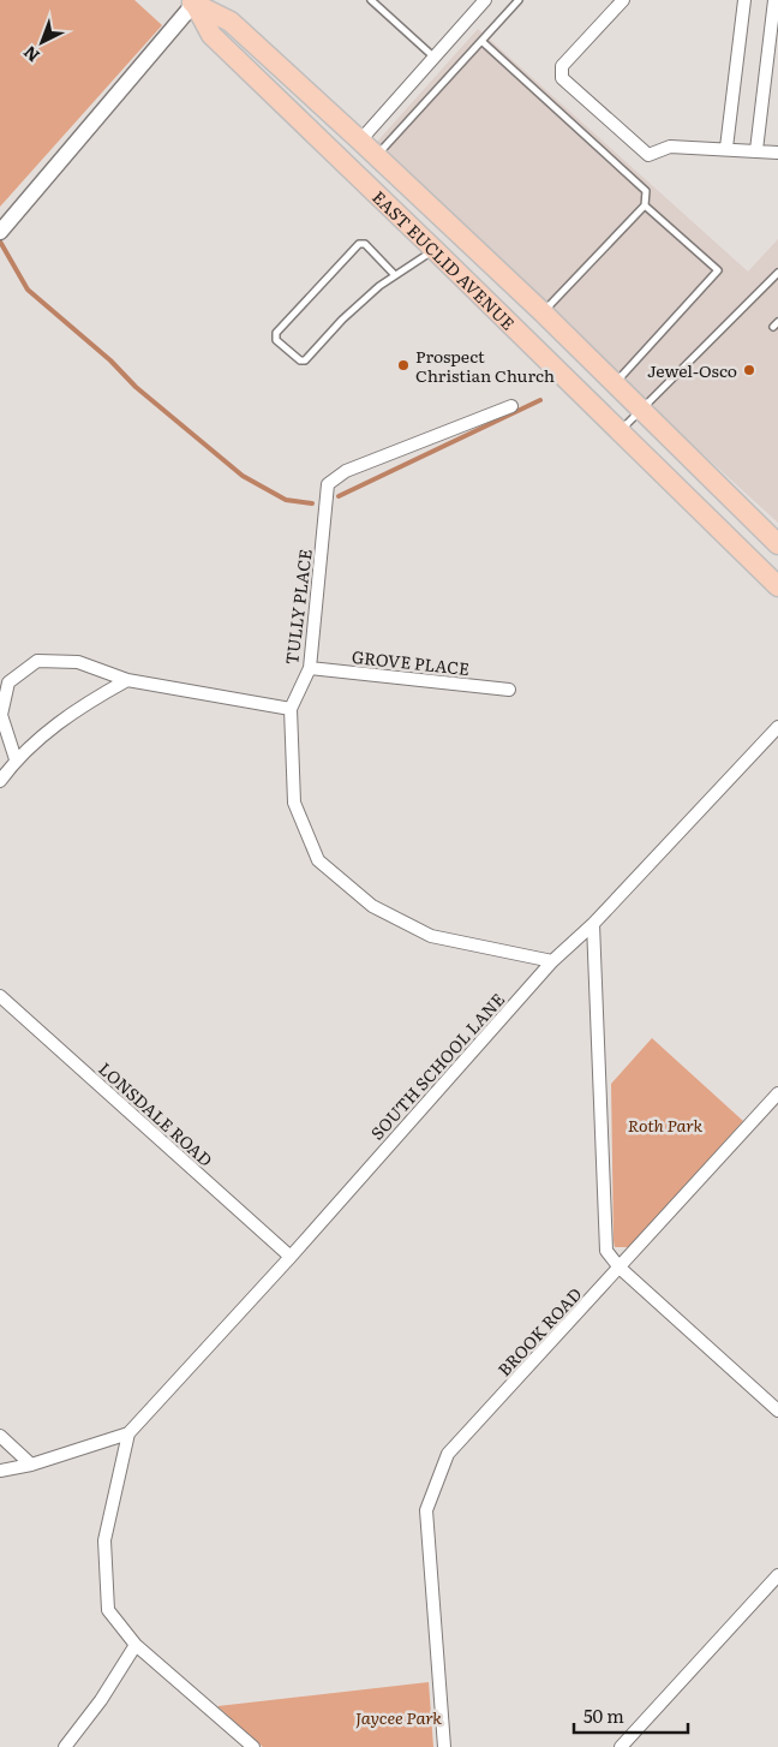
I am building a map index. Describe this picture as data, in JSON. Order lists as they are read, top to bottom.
{
  "streets": {
    "main road": ["EAST EUCLID AVENUE"],
    "street": [
      "TULLY PLACE",
      "GROVE PLACE",
      "SOUTH SCHOOL LANE",
      "LONSDALE ROAD",
      "BROOK ROAD"
    ]
  },
  "crossings": [
    ["TULLY PLACE", "GROVE PLACE"],
    ["TULLY PLACE", "SOUTH SCHOOL LANE"],
    ["SOUTH SCHOOL LANE", "LONSDALE ROAD"]
  ],
  "parks": ["Roth Park", "Jaycee Park"],
  "places": ["Prospect Christian Church", "Jewel-Osco"],
  "scale_bar": "50 m",
  "north": "bottom left"
}
